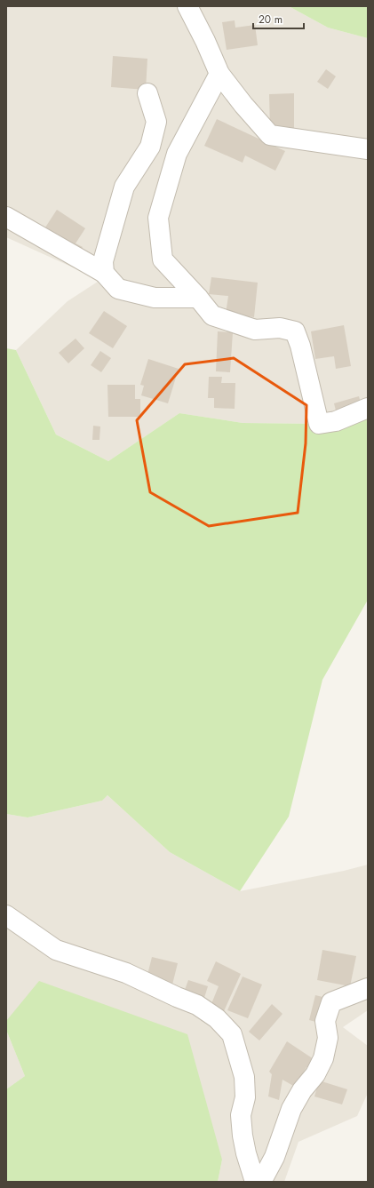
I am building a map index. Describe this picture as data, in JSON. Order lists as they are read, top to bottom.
{
  "scale_bar": "20 m"
}
